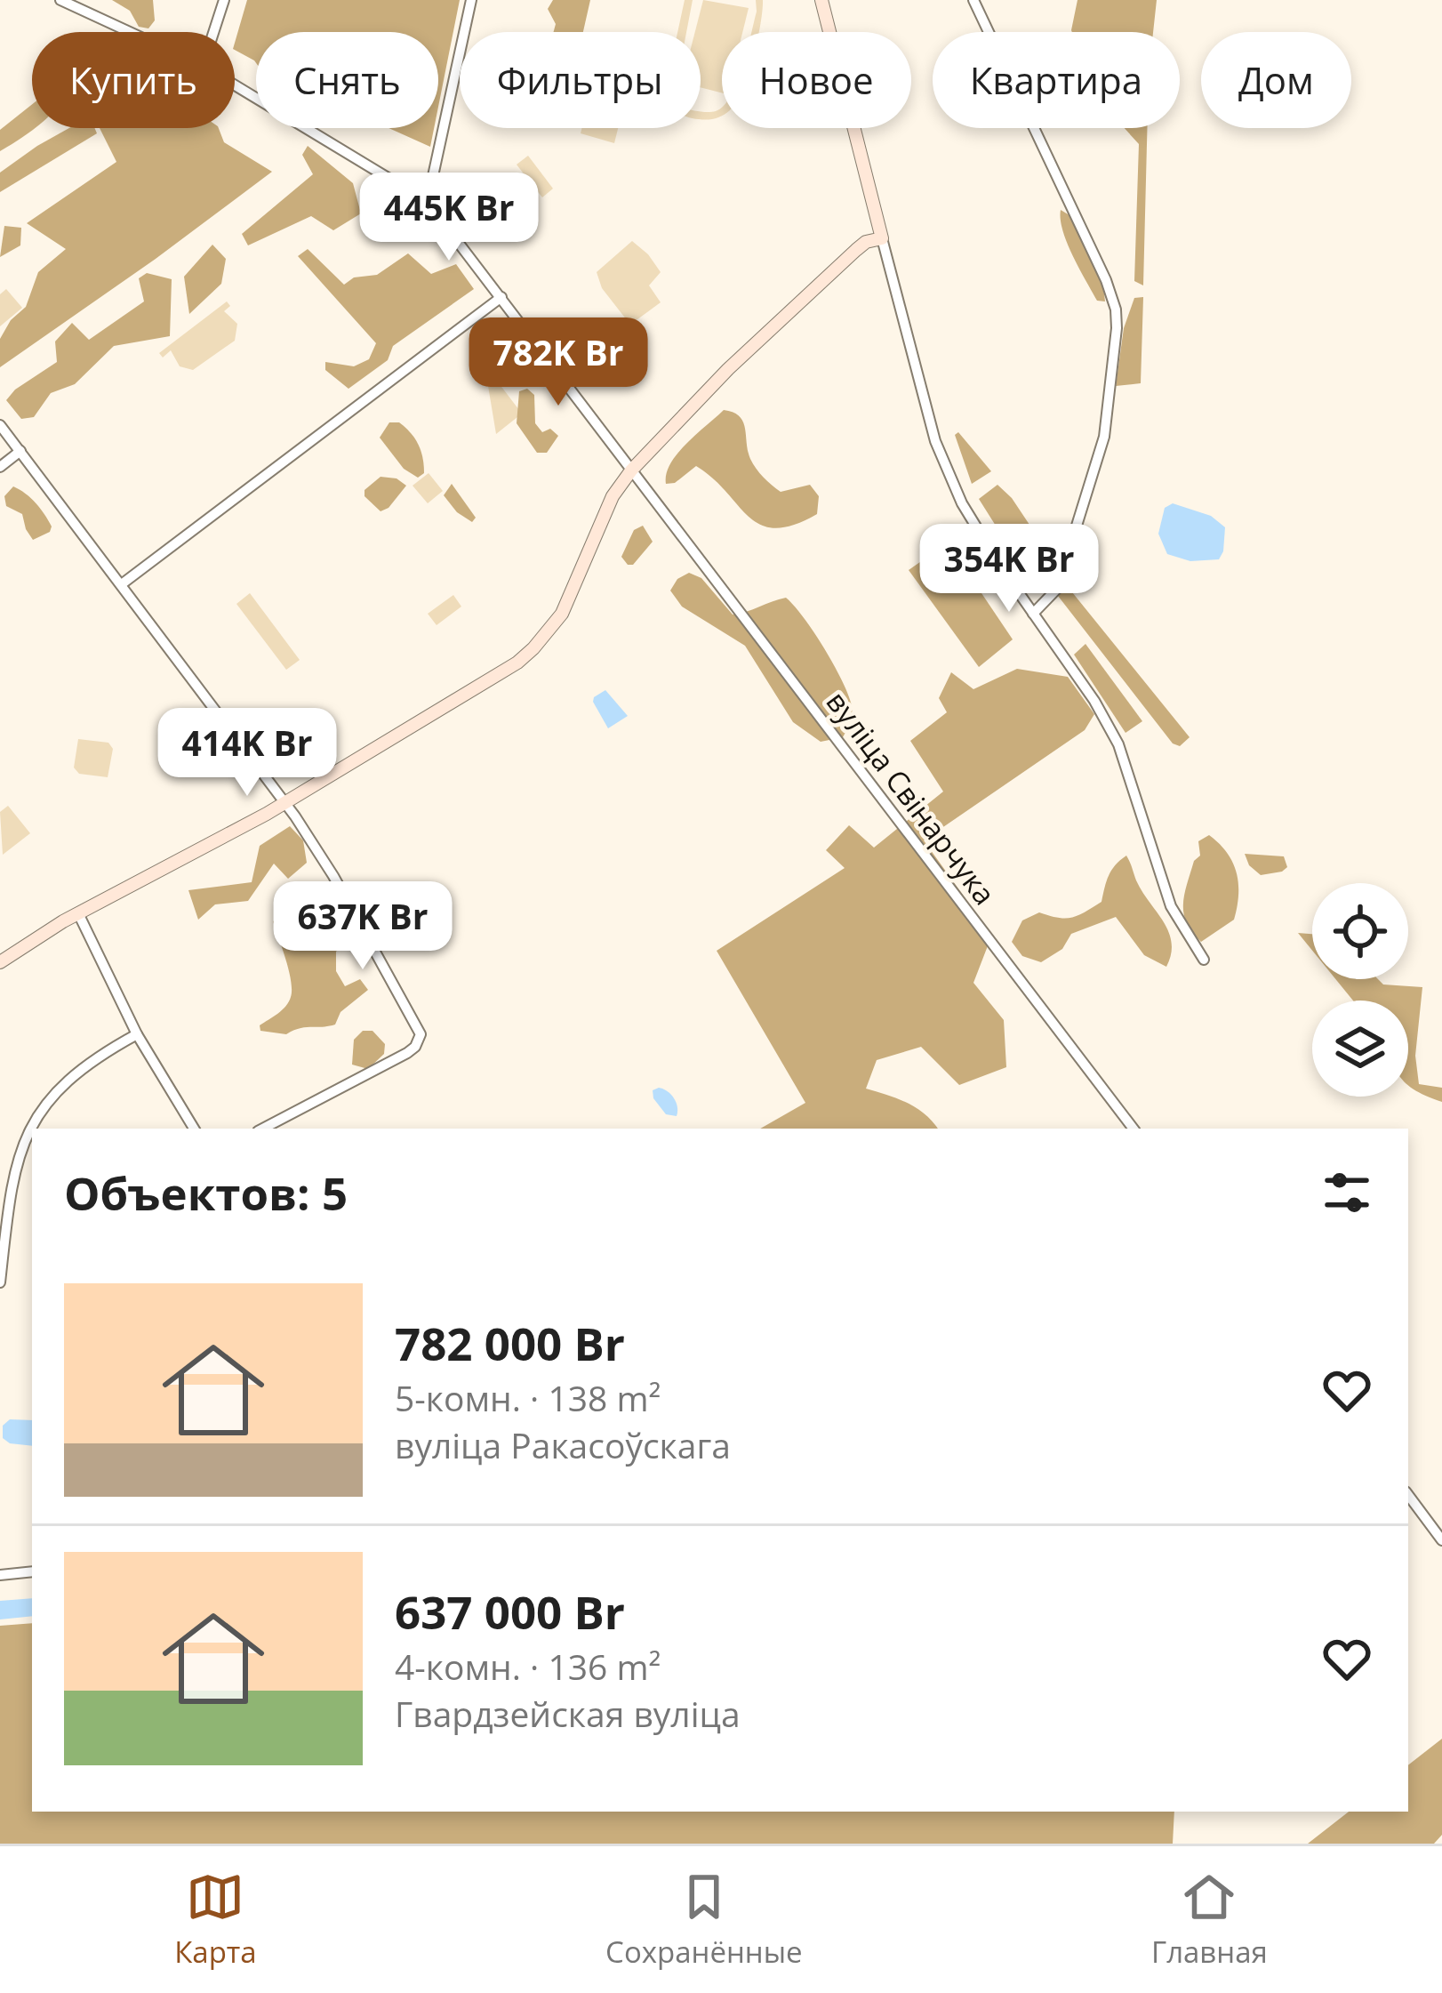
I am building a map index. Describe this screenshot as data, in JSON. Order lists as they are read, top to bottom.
{
  "streets": {
    "street": ["вуліца Свінарчука"]
  },
  "page": {
    "chip": [
      "Купить",
      "Снять",
      "Фильтры",
      "Новое",
      "Квартира",
      "Дом"
    ],
    "price": [
      "445K Br",
      "782K Br",
      "354K Br",
      "414K Br",
      "637K Br"
    ],
    "heading": "Объектов: 5",
    "list": [
      {
        "name": "782 000 Br",
        "note": "5-комн. · 138 m² · вуліца Ракасоўскага"
      },
      {
        "name": "637 000 Br",
        "note": "4-комн. · 136 m² · Гвардзейская вуліца"
      }
    ],
    "tabs": ["Карта", "Сохранённые", "Главная"]
  }
}
